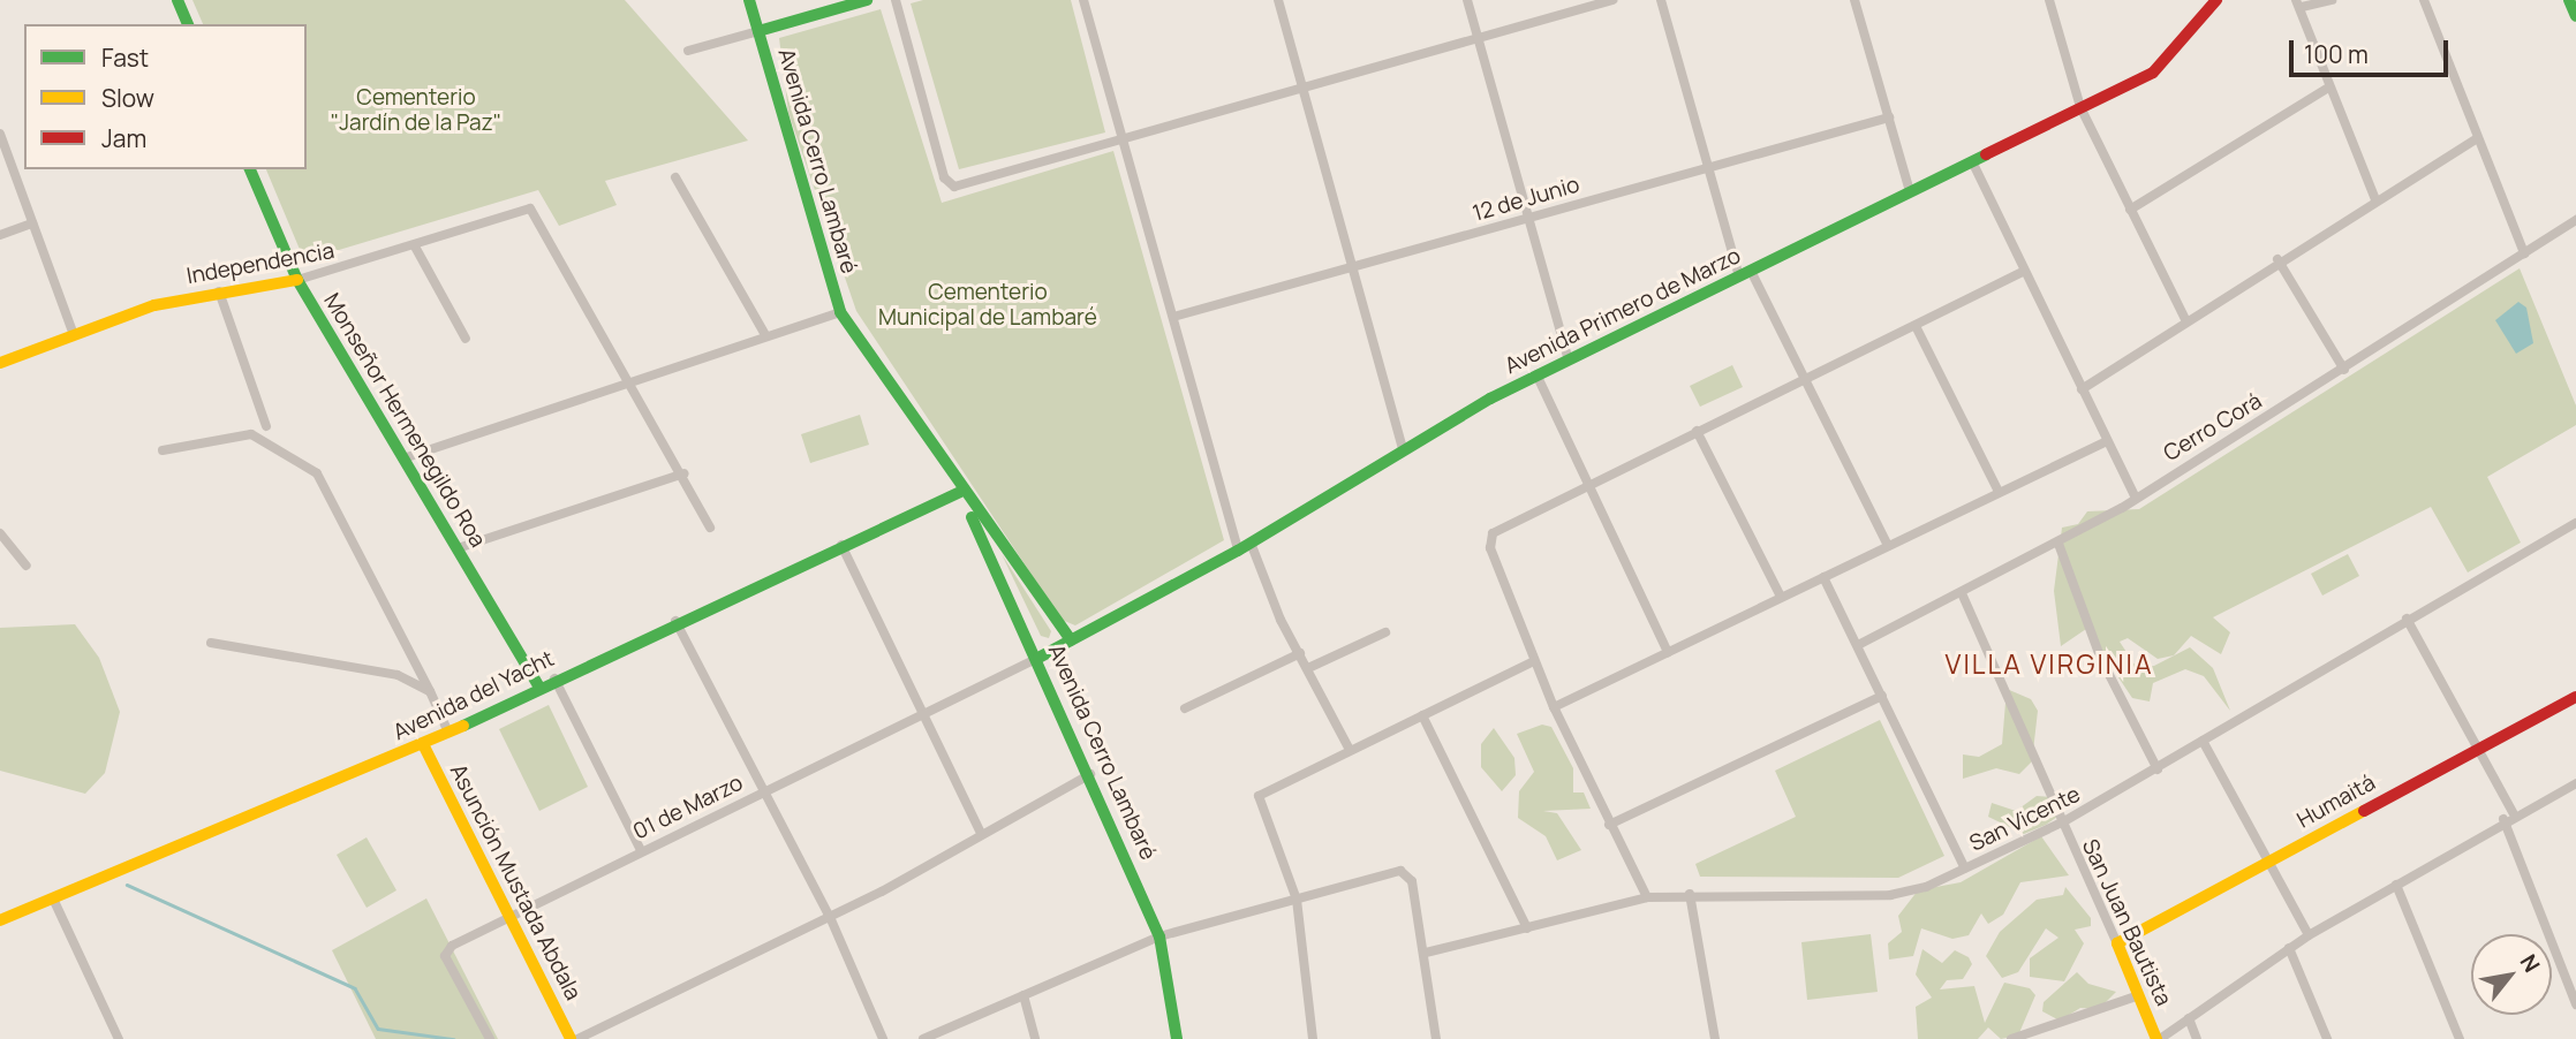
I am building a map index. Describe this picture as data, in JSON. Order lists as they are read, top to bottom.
{
  "streets": {
    "street": [
      "Avenida Cerro Lambaré",
      "12 de Junio",
      "Independencia",
      "Avenida Primero de Marzo",
      "Monseñor Hermenegildo Roa",
      "Cerro Corá",
      "Avenida del Yacht",
      "Humaitá",
      "01 de Marzo",
      "San Vicente",
      "Asunción Mustada Abdala",
      "San Juan Bautista"
    ]
  },
  "crossings": [
    ["Avenida Cerro Lambaré", "Avenida Primero de Marzo"],
    ["Avenida Cerro Lambaré", "Avenida del Yacht"],
    ["Avenida Cerro Lambaré", "01 de Marzo"],
    ["Independencia", "Monseñor Hermenegildo Roa"],
    ["Avenida Primero de Marzo", "01 de Marzo"],
    ["Monseñor Hermenegildo Roa", "Avenida del Yacht"],
    ["Cerro Corá", "San Juan Bautista"],
    ["Avenida del Yacht", "Asunción Mustada Abdala"],
    ["Humaitá", "San Juan Bautista"],
    ["01 de Marzo", "Asunción Mustada Abdala"],
    ["San Vicente", "San Juan Bautista"]
  ],
  "districts": ["VILLA VIRGINIA"],
  "parks": ["Cementerio \"Jardín de la Paz\"", "Cementerio Municipal de Lambaré"],
  "legend": ["Fast", "Slow", "Jam"],
  "scale_bar": "100 m",
  "north": "top right"
}
